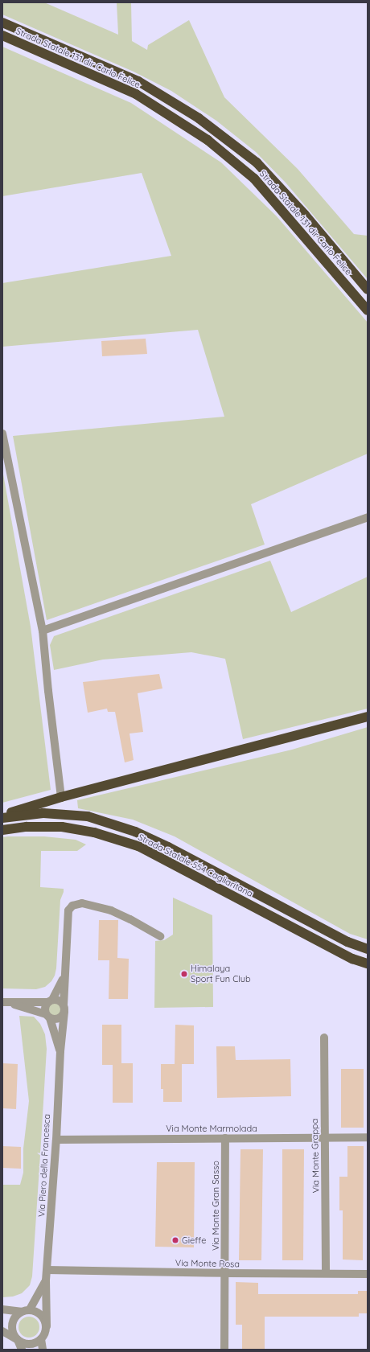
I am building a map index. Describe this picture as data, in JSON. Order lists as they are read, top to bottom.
{
  "streets": {
    "highway": ["Strada Statale 131 dir Carlo Felice", "Strada Statale 554 Cagliaritana"],
    "street": [
      "Via Monte Marmolada",
      "Via Monte Grappa",
      "Via Piero della Francesca",
      "Via Monte Gran Sasso",
      "Via Monte Rosa"
    ]
  },
  "crossings": [
    ["Via Monte Marmolada", "Via Monte Grappa"],
    ["Via Monte Marmolada", "Via Piero della Francesca"],
    ["Via Monte Marmolada", "Via Monte Gran Sasso"],
    ["Via Monte Grappa", "Via Monte Rosa"],
    ["Via Piero della Francesca", "Via Monte Rosa"],
    ["Via Monte Gran Sasso", "Via Monte Rosa"]
  ],
  "places": ["Himalaya Sport Fun Club", "Gieffe"]
}
